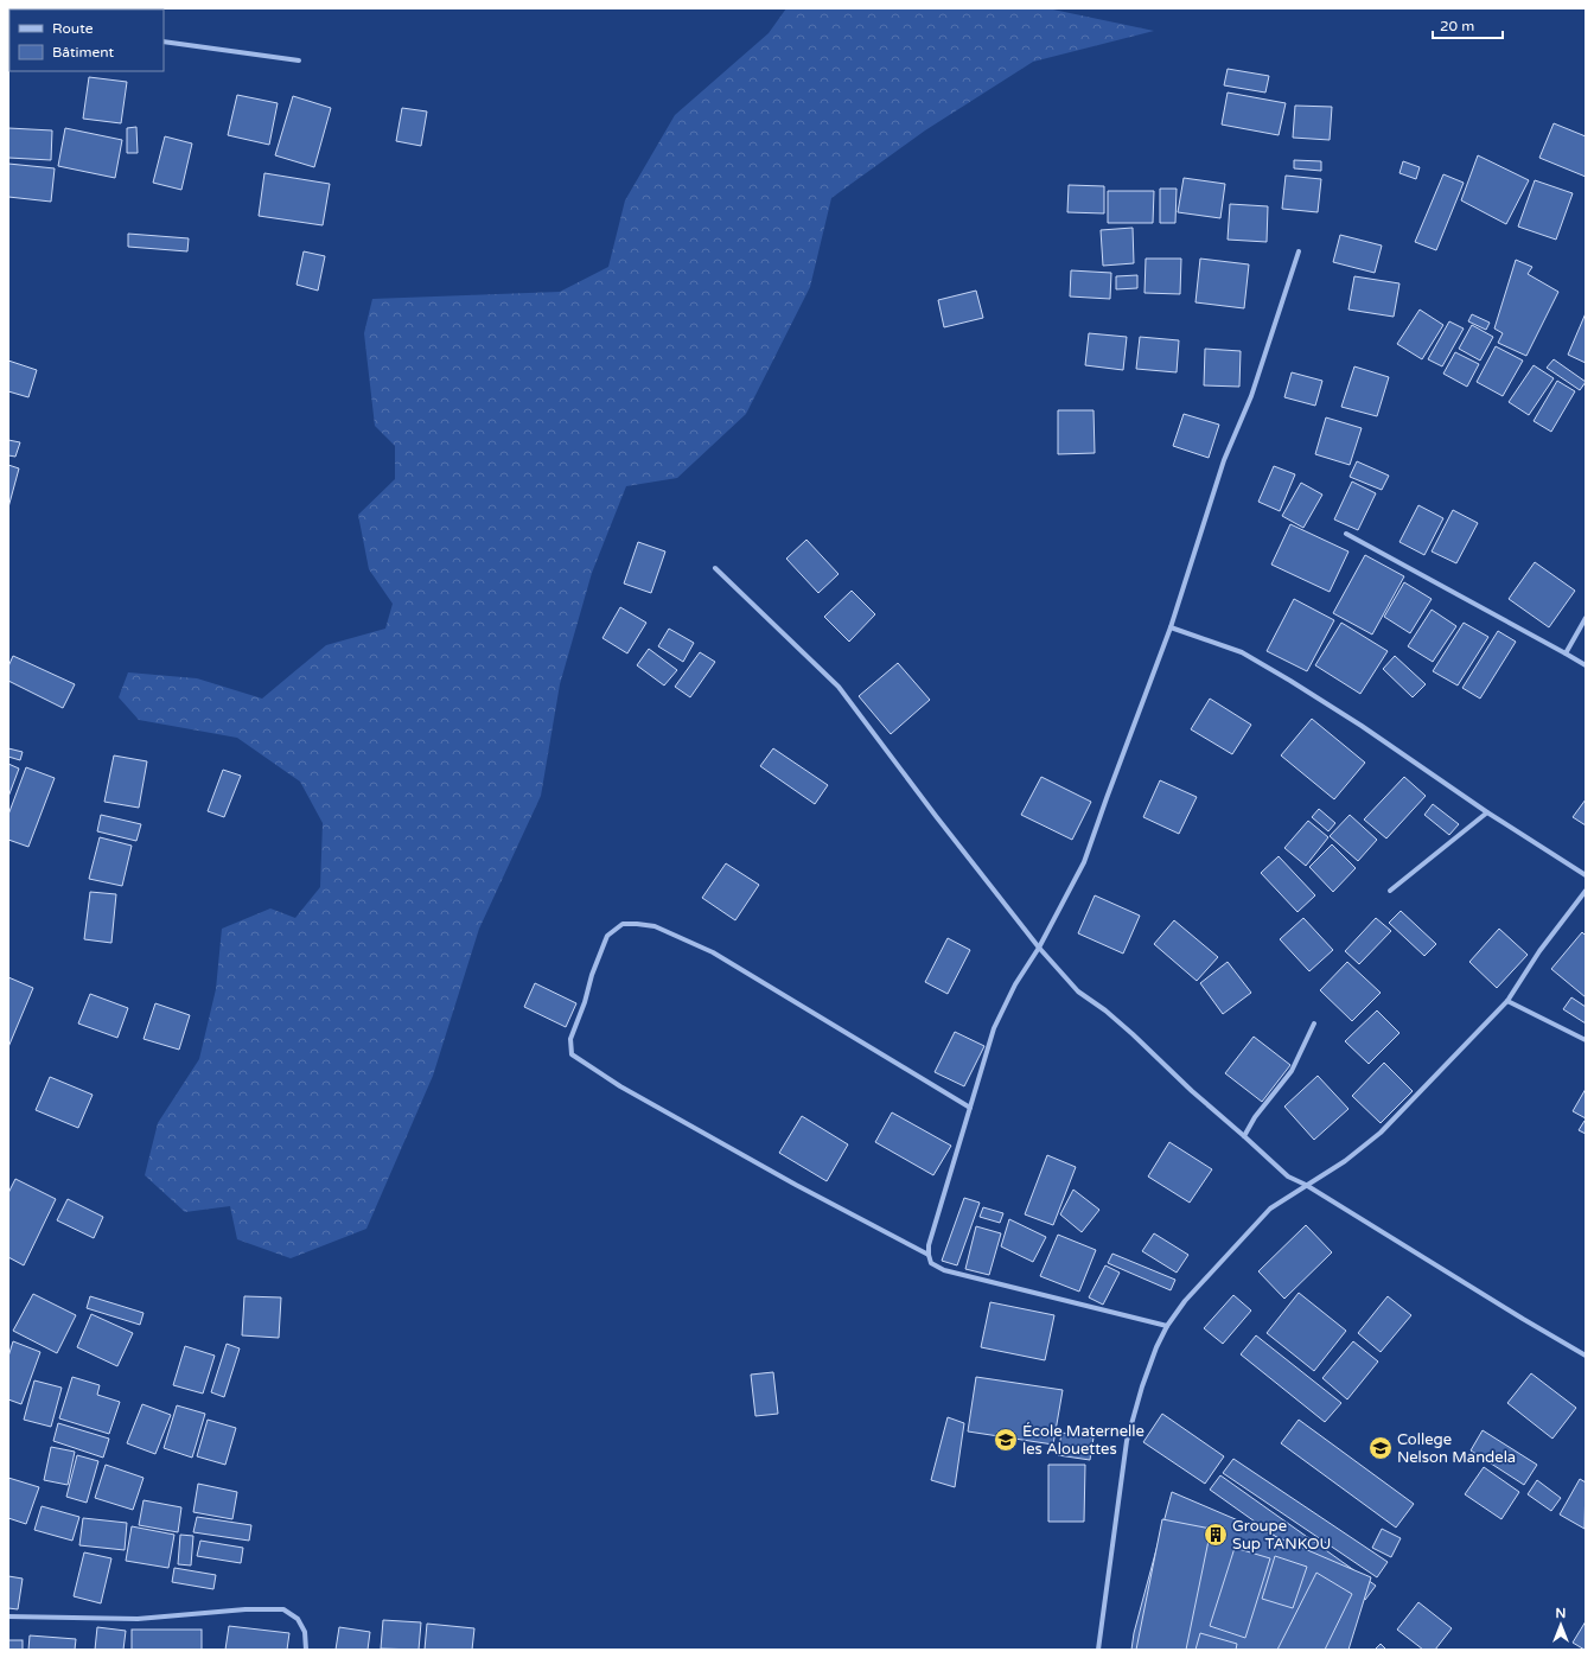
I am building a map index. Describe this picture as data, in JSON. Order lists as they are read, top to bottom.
{
  "places": {
    "school or university": ["École Maternelle les Alouettes", "College Nelson Mandela"],
    "building": ["Groupe Sup TANKOU"]
  },
  "legend": ["Route", "Bâtiment"],
  "scale_bar": "20 m",
  "north": "top"
}
